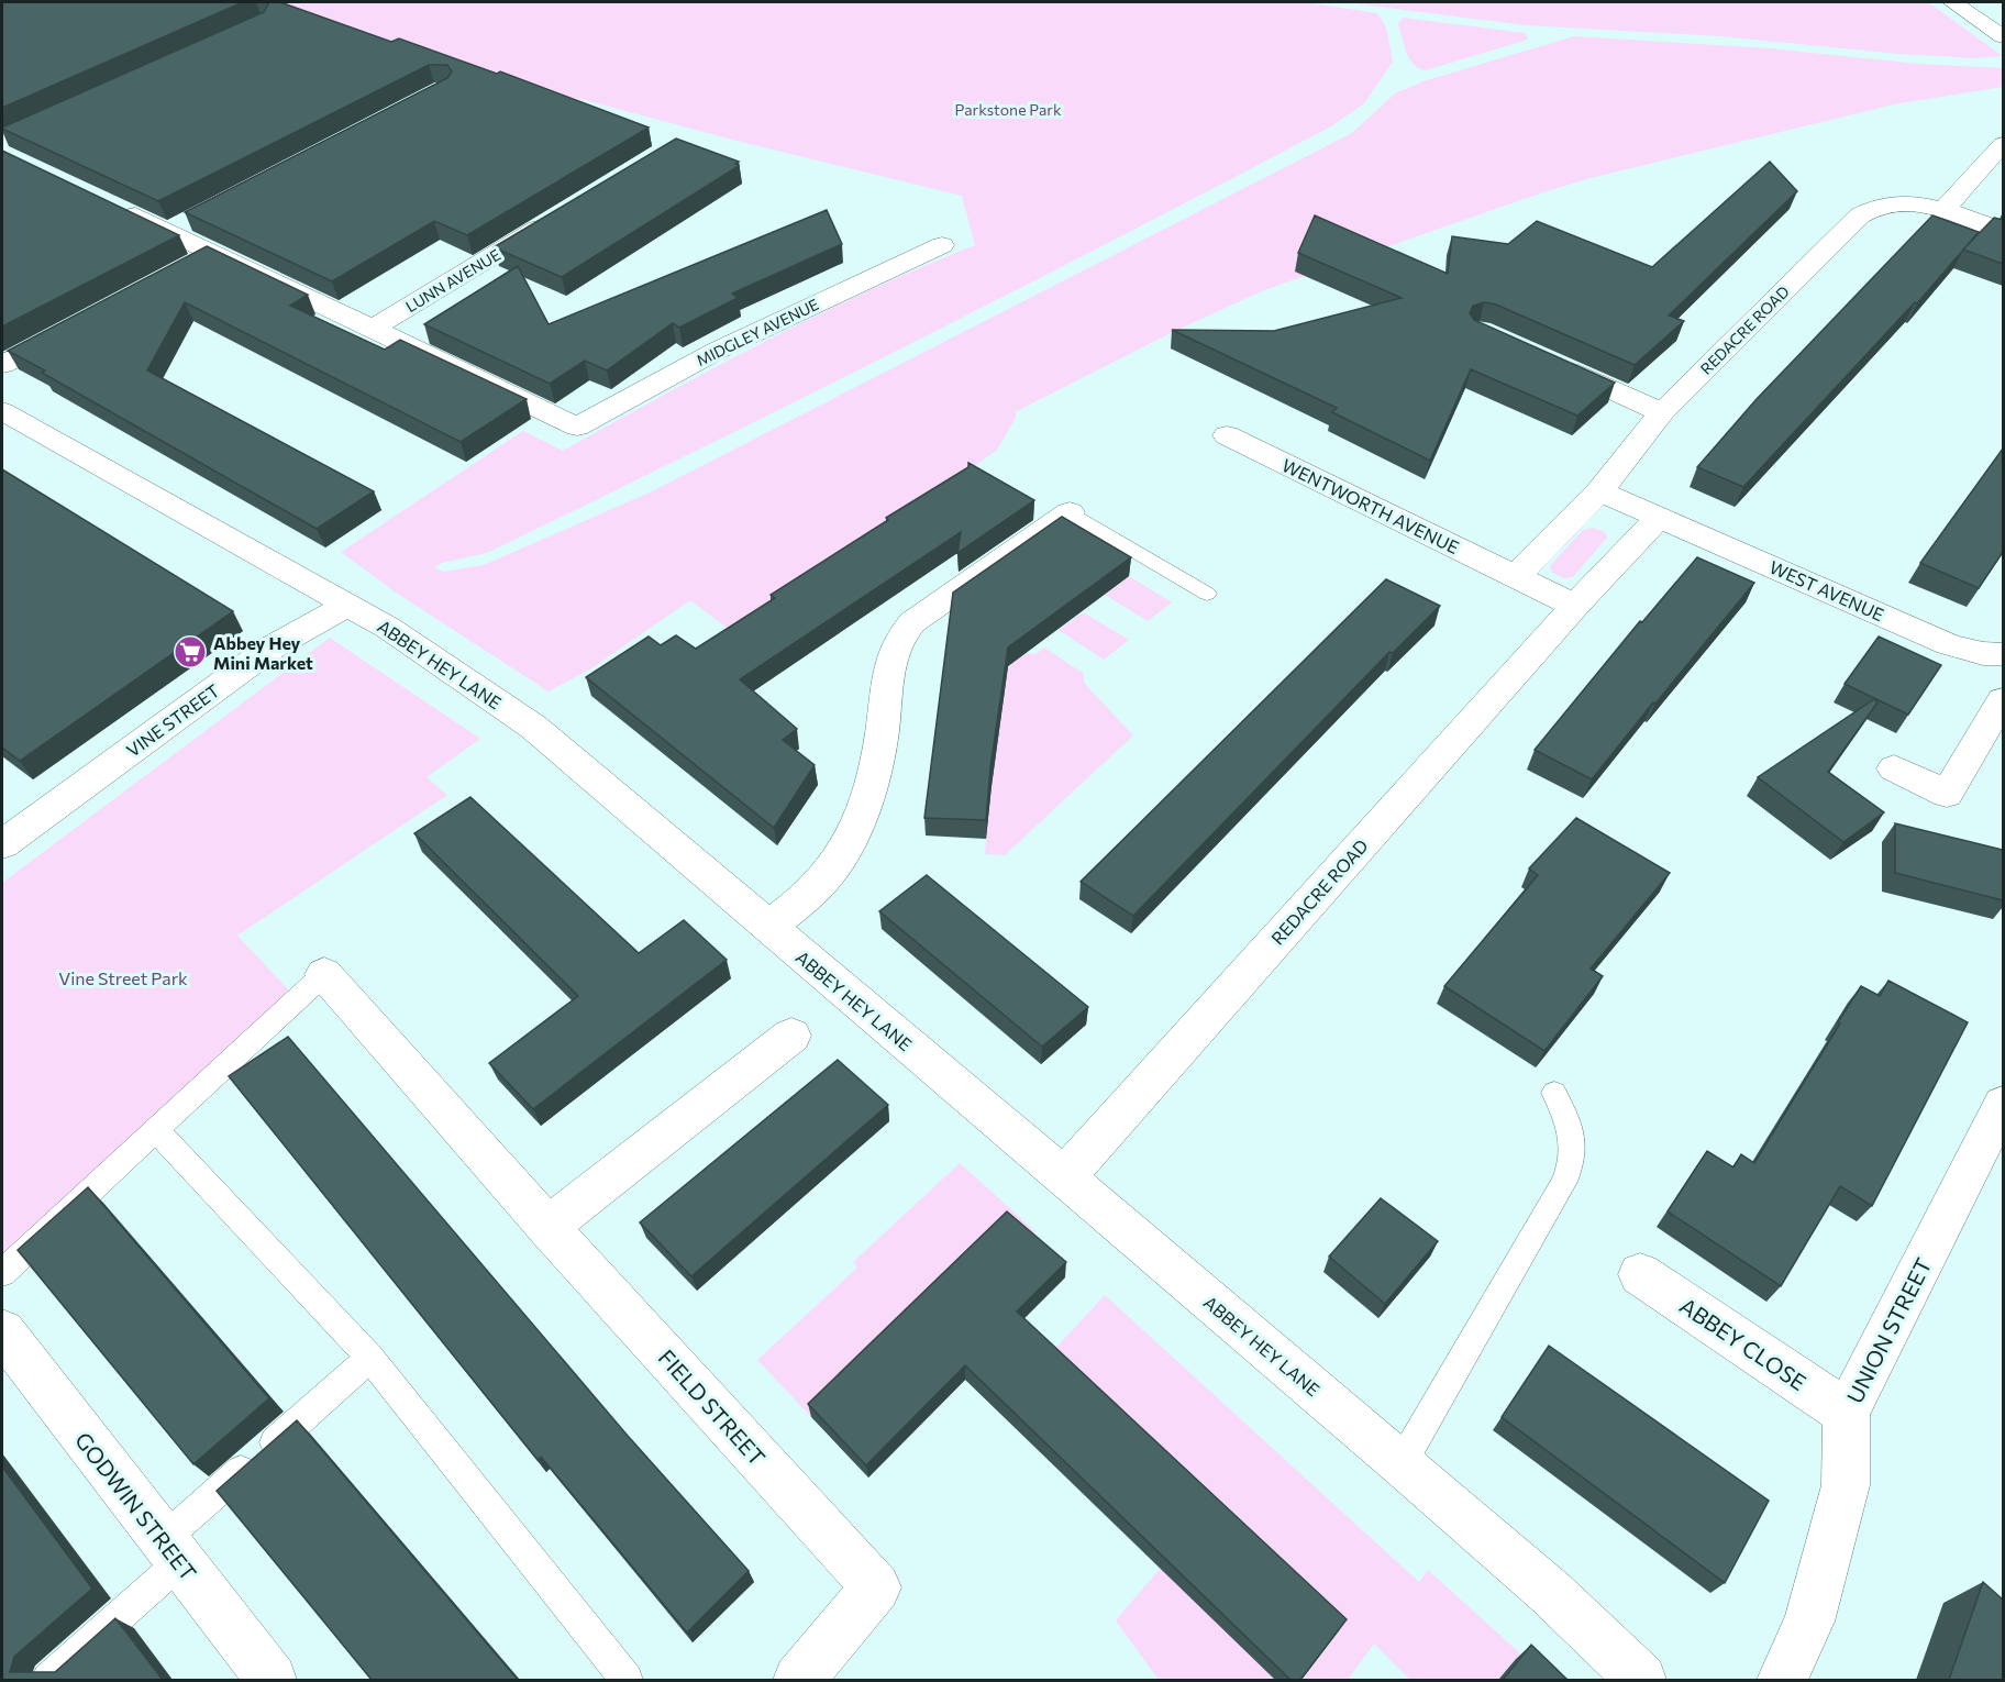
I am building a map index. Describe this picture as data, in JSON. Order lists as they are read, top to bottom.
{
  "streets": {
    "street": [
      "LUNN AVENUE",
      "REDACRE ROAD",
      "MIDGLEY AVENUE",
      "WENTWORTH AVENUE",
      "WEST AVENUE",
      "ABBEY HEY LANE",
      "VINE STREET",
      "UNION STREET",
      "ABBEY CLOSE",
      "FIELD STREET",
      "GODWIN STREET"
    ]
  },
  "crossings": [
    ["LUNN AVENUE", "MIDGLEY AVENUE"],
    ["REDACRE ROAD", "WENTWORTH AVENUE"],
    ["REDACRE ROAD", "WEST AVENUE"],
    ["REDACRE ROAD", "ABBEY HEY LANE"],
    ["ABBEY HEY LANE", "VINE STREET"],
    ["UNION STREET", "ABBEY CLOSE"]
  ],
  "parks": ["Parkstone Park", "Vine Street Park"],
  "places": {
    "supermarket": ["Abbey Hey Mini Market"]
  }
}
